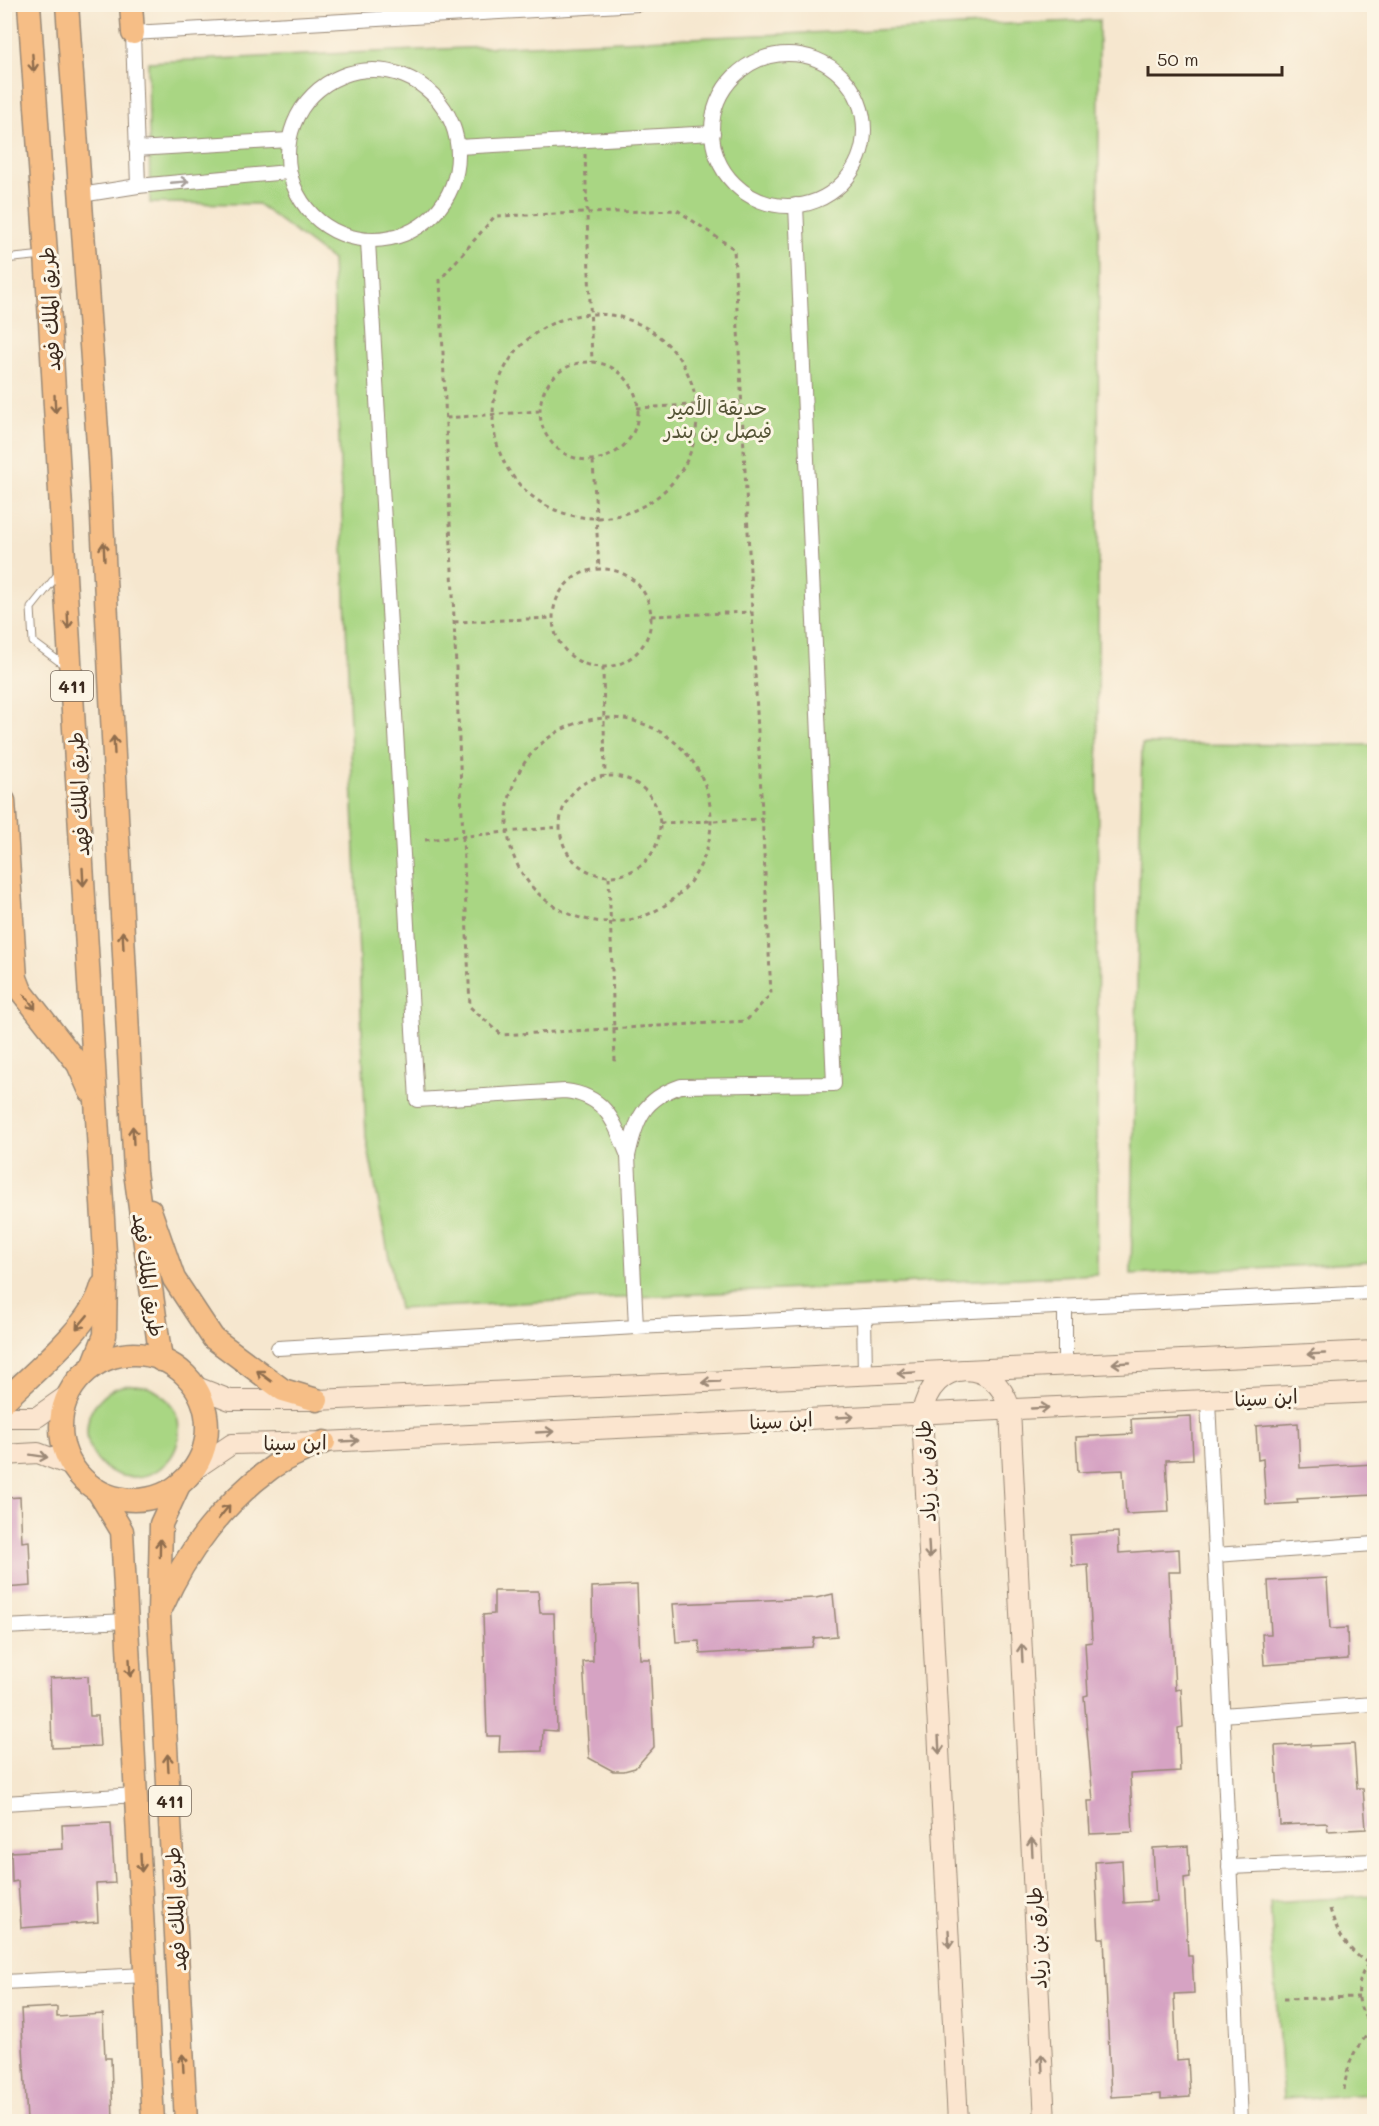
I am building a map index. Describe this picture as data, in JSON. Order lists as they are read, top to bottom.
{
  "streets": {
    "main road": ["طريق الملك فهد", "411"],
    "street": ["ابن سينا", "طارق بن زياد"]
  },
  "crossings": [
    ["طريق الملك فهد", "411"],
    ["طريق الملك فهد", "ابن سينا"],
    ["411", "ابن سينا"],
    ["ابن سينا", "طارق بن زياد"]
  ],
  "parks": ["حديقة الأمير فيصل بن بندر"],
  "scale_bar": "50 m"
}
